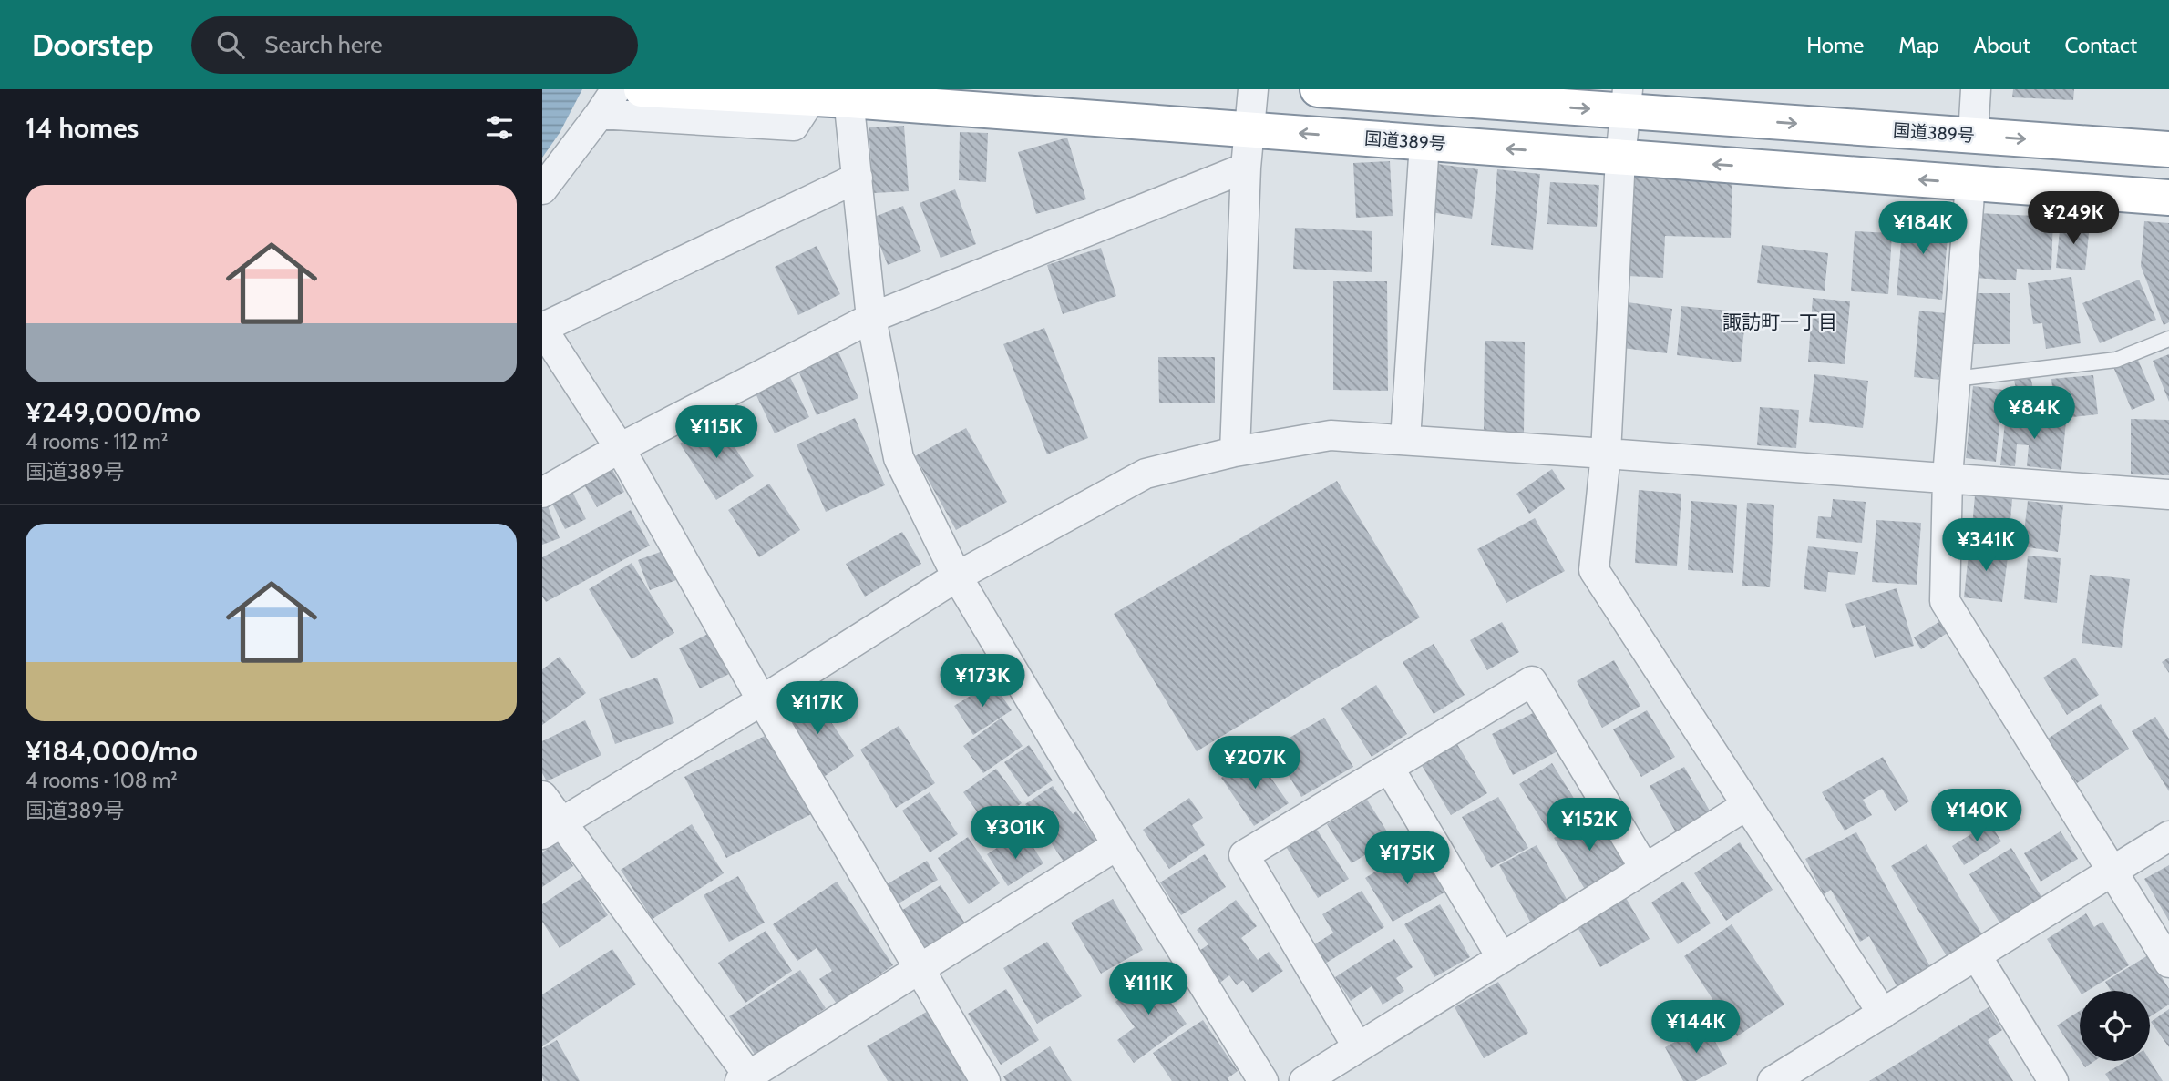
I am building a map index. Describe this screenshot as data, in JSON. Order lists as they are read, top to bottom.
{
  "streets": {
    "highway": ["国道389号"]
  },
  "districts": ["諏訪町一丁目"],
  "page": {
    "header": "Doorstep",
    "search": "Search here",
    "nav": [
      "Home",
      "Map",
      "About",
      "Contact"
    ],
    "heading": "14 homes",
    "list": [
      {
        "name": "¥249,000/mo",
        "note": "4 rooms · 112 m² · 国道389号"
      },
      {
        "name": "¥184,000/mo",
        "note": "4 rooms · 108 m² · 国道389号"
      }
    ],
    "price": [
      "¥249K",
      "¥184K",
      "¥84K",
      "¥115K",
      "¥341K",
      "¥173K",
      "¥117K",
      "¥207K",
      "¥140K",
      "¥152K",
      "¥301K",
      "¥175K",
      "¥111K",
      "¥144K"
    ]
  }
}
